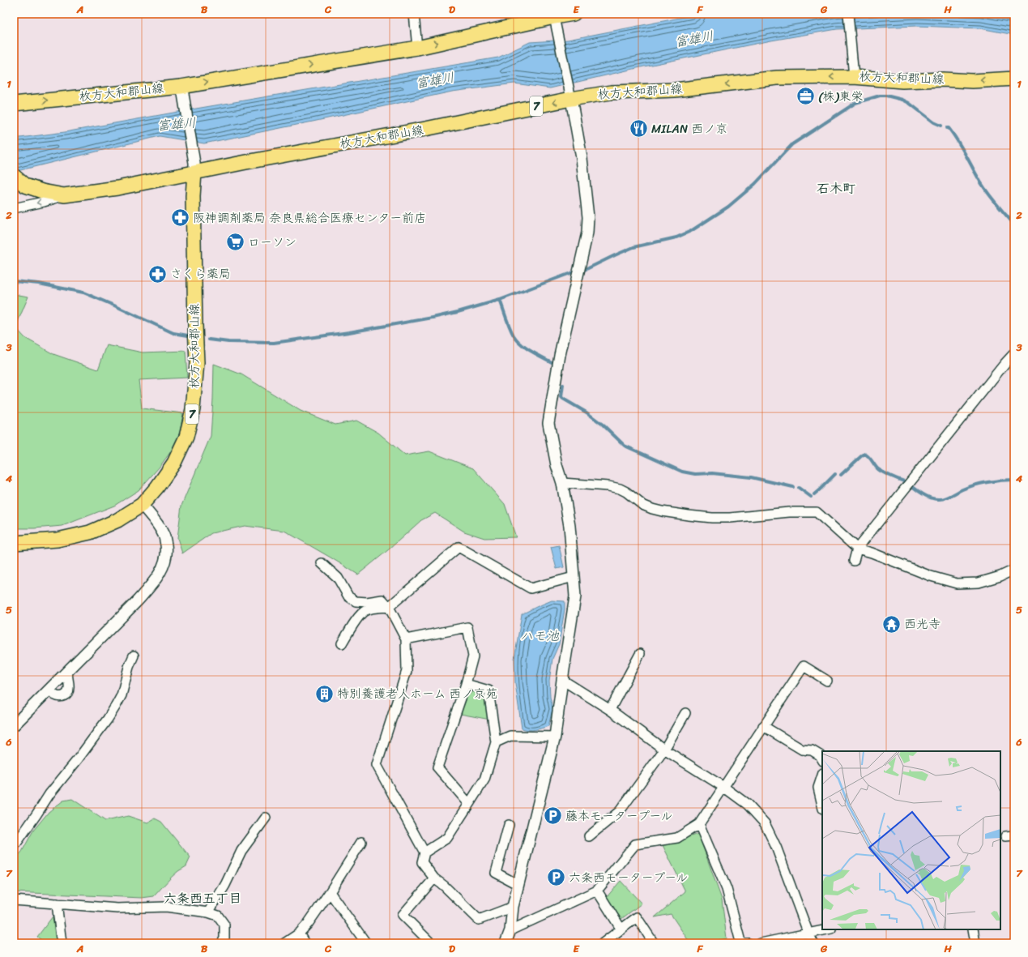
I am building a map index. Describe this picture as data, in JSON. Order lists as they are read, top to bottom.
{
  "streets": {
    "main road": ["枚方大和郡山線", "7"]
  },
  "districts": ["石木町", "六条西五丁目"],
  "water": ["富雄川", "ハモ池"],
  "places": {
    "office": ["(株)東栄"],
    "restaurant": ["MILAN 西ノ京"],
    "pharmacy": ["阪神調剤薬局 奈良県総合医療センター前店", "さくら薬局"],
    "supermarket": ["ローソン"],
    "temple": ["西光寺"],
    "building": ["特別養護老人ホーム 西ノ京苑"],
    "parking": ["藤本モータープール", "六条西モータープール"]
  },
  "grid": {
    "columns": [
      "A",
      "B",
      "C",
      "D",
      "E",
      "F",
      "G",
      "H"
    ],
    "rows": [
      "1",
      "2",
      "3",
      "4",
      "5",
      "6",
      "7"
    ]
  }
}
